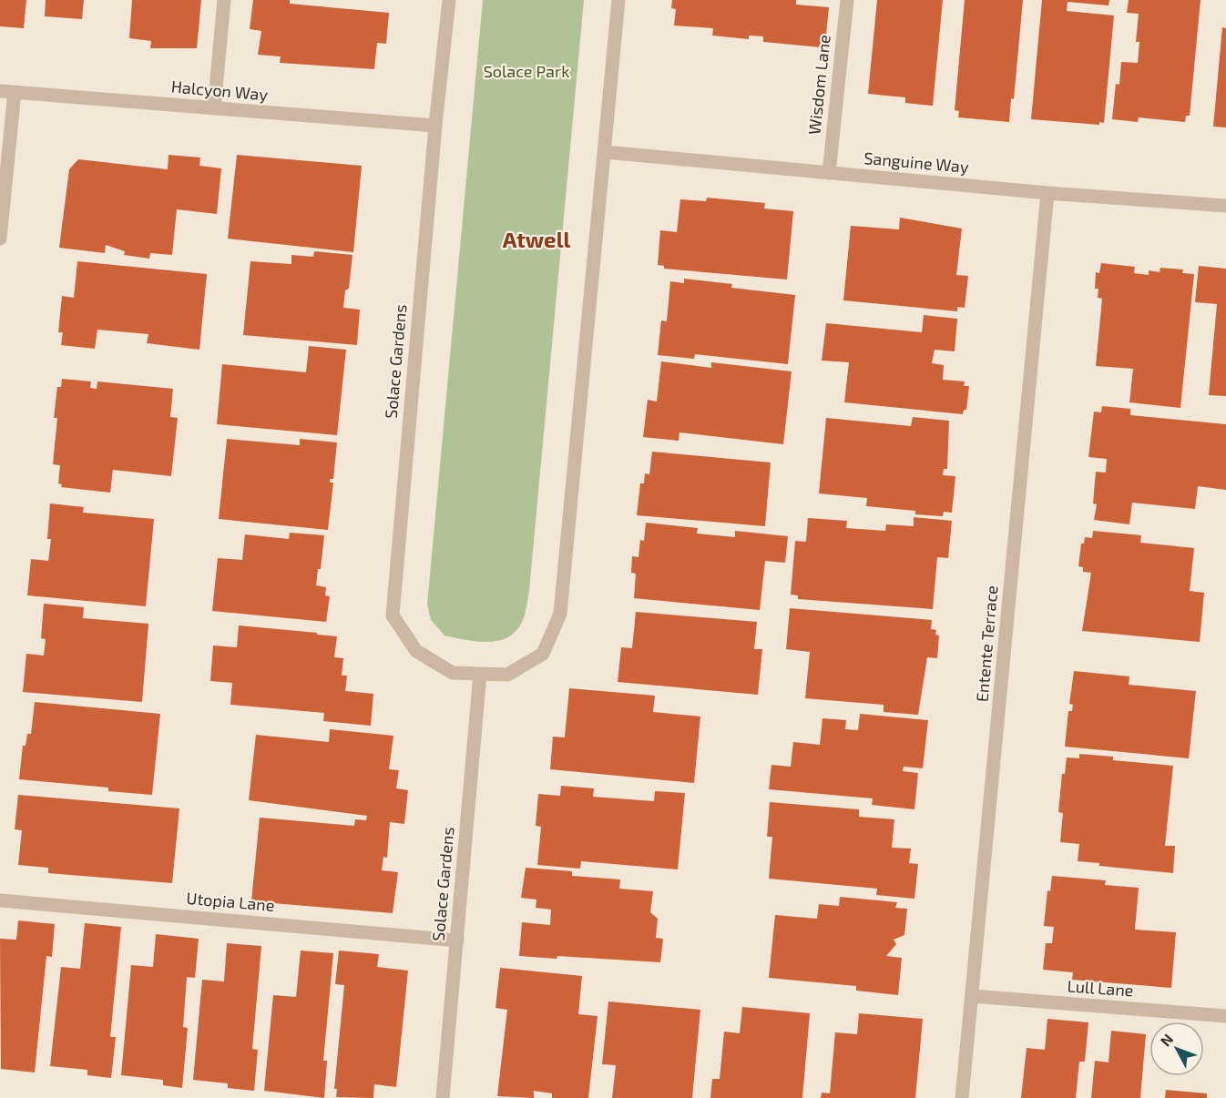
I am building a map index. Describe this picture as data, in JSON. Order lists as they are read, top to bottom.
{
  "streets": {
    "street": [
      "Wisdom Lane",
      "Halcyon Way",
      "Sanguine Way",
      "Solace Gardens",
      "Entente Terrace",
      "Utopia Lane",
      "Lull Lane"
    ]
  },
  "crossings": [
    ["Wisdom Lane", "Sanguine Way"],
    ["Halcyon Way", "Solace Gardens"],
    ["Sanguine Way", "Solace Gardens"],
    ["Sanguine Way", "Entente Terrace"],
    ["Solace Gardens", "Utopia Lane"],
    ["Entente Terrace", "Lull Lane"]
  ],
  "districts": ["Atwell"],
  "parks": ["Solace Park"],
  "north": "top left"
}
